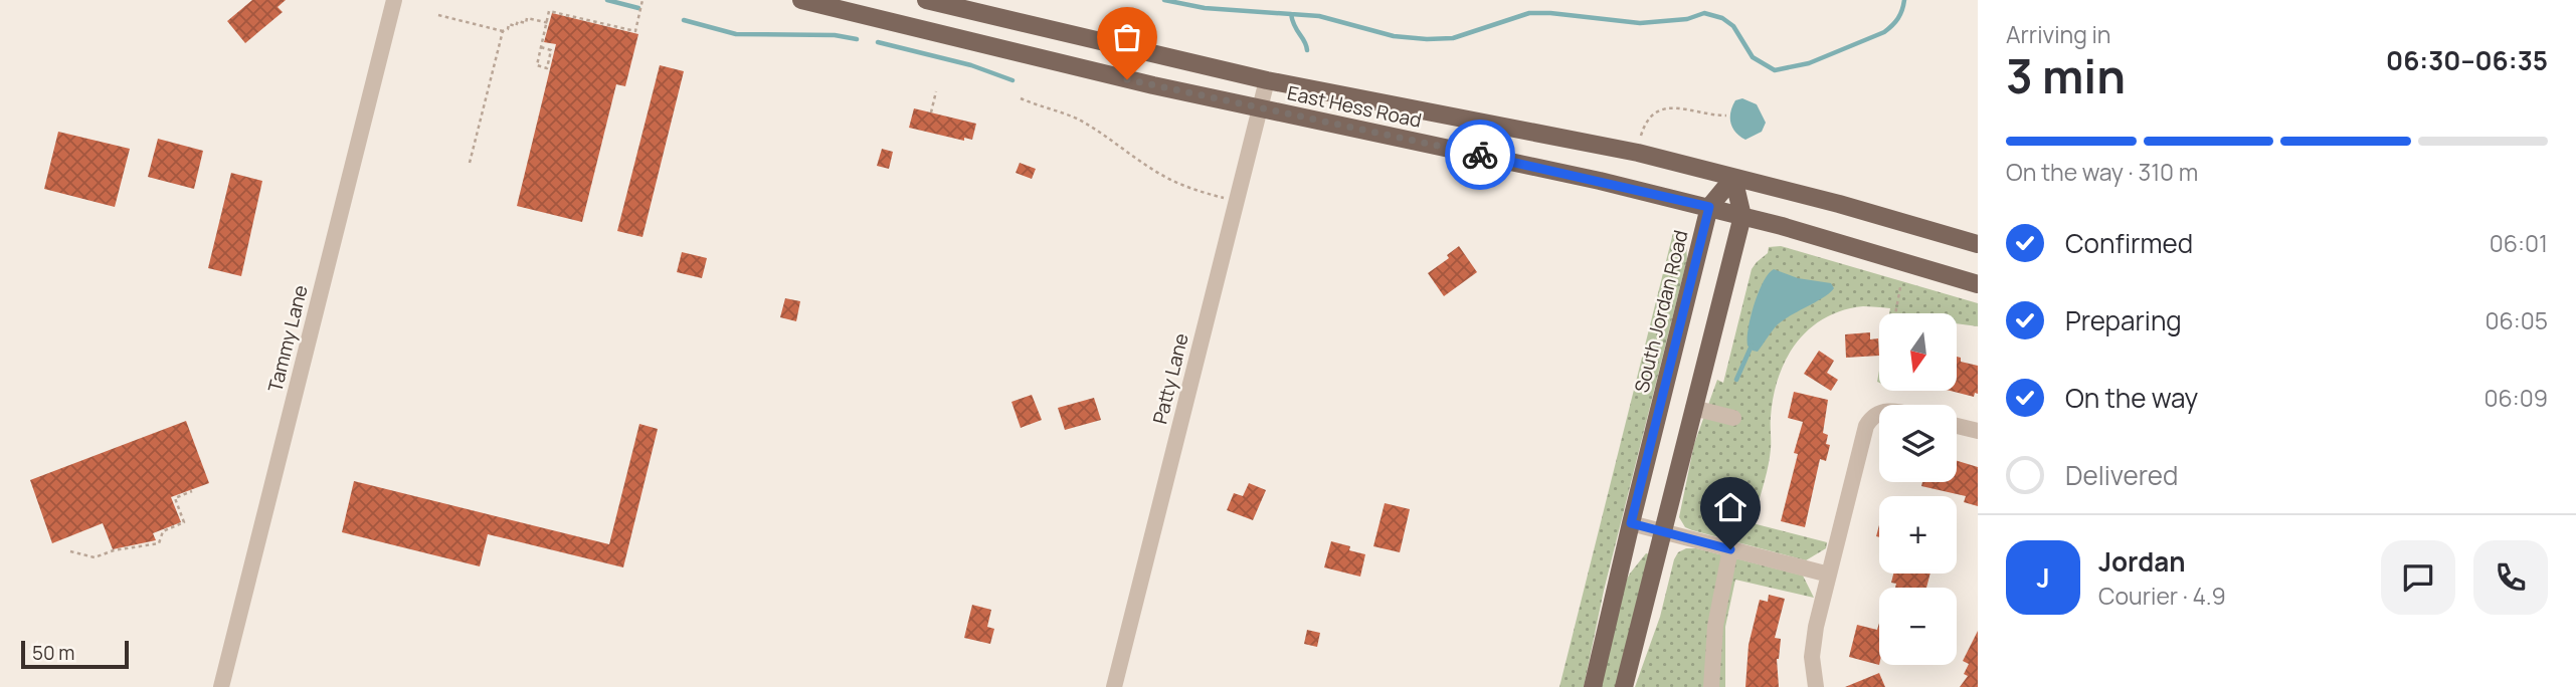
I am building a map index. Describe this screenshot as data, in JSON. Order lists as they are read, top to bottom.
{
  "streets": {
    "main road": ["East Hess Road", "South Jordan Road"],
    "street": ["Tammy Lane", "Patty Lane"]
  },
  "crossings": [
    ["East Hess Road", "South Jordan Road"],
    ["East Hess Road", "Patty Lane"]
  ],
  "scale_bar": "50 m",
  "north": "bottom",
  "page": {
    "heading": ["3 min", "Arriving in", "06:30–06:35"],
    "panel": ["Jordan", "Courier · 4.9"],
    "bar": "On the way · 310 m",
    "list": [
      ["Confirmed", "06:01"],
      ["Preparing", "06:05"],
      ["On the way", "06:09"],
      "Delivered"
    ],
    "map_buttons": ["+", "−"],
    "round": "J",
    "scale": "50 m"
  }
}
